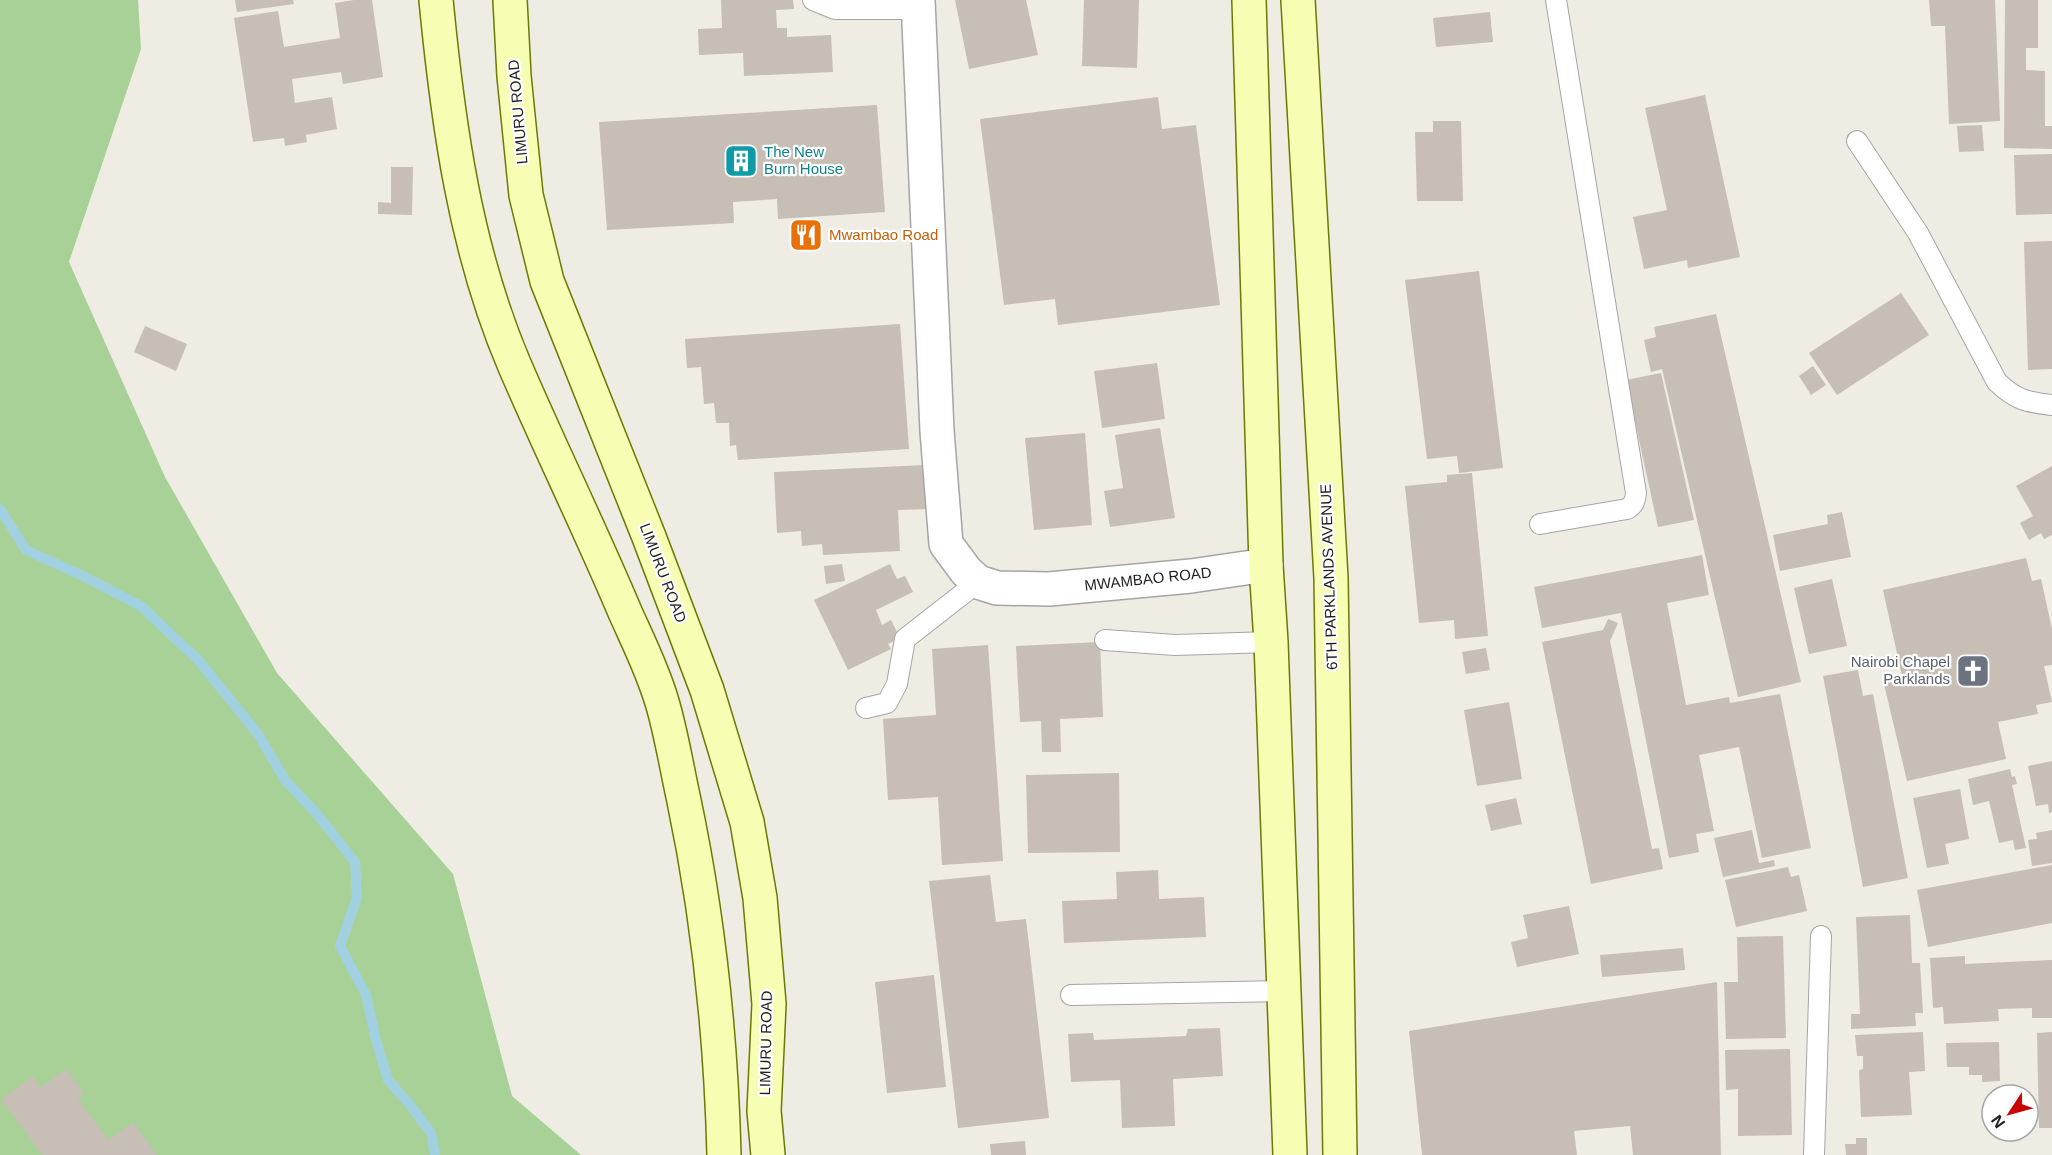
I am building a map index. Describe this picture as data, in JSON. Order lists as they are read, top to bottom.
{
  "streets": {
    "main road": ["LIMURU ROAD", "6TH PARKLANDS AVENUE"],
    "street": ["MWAMBAO ROAD"]
  },
  "places": {
    "building": ["The New Burn House"],
    "restaurant": ["Mwambao Road"],
    "church": ["Nairobi Chapel Parklands"]
  },
  "north": "bottom left"
}
